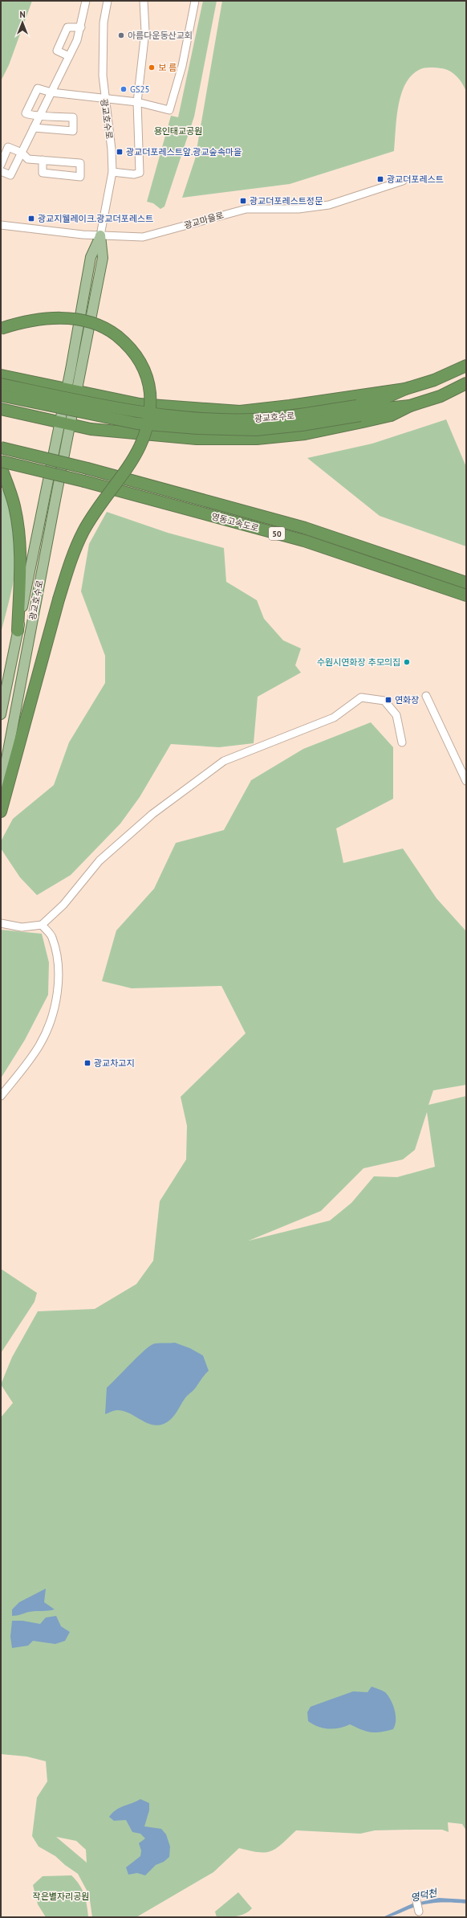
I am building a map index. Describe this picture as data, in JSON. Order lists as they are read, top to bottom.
{
  "streets": {
    "highway": ["광교호수로", "영동고속도로", "50"],
    "street": ["광교마을로"]
  },
  "crossings": [
    ["광교호수로", "광교마을로"]
  ],
  "water": ["영덕천"],
  "parks": ["용인태교공원", "작은별자리공원"],
  "places": {
    "other": [
      "아름다운동산교회",
      "보 름",
      "GS25",
      "수원시연화장 추모의집"
    ],
    "transit": [
      "광교더포레스트앞.광교숲속마을",
      "광교더포레스트",
      "광교더포레스트정문",
      "광교지웰레이크.광교더포레스트",
      "연화장",
      "광교차고지"
    ]
  },
  "north": "top"
}
